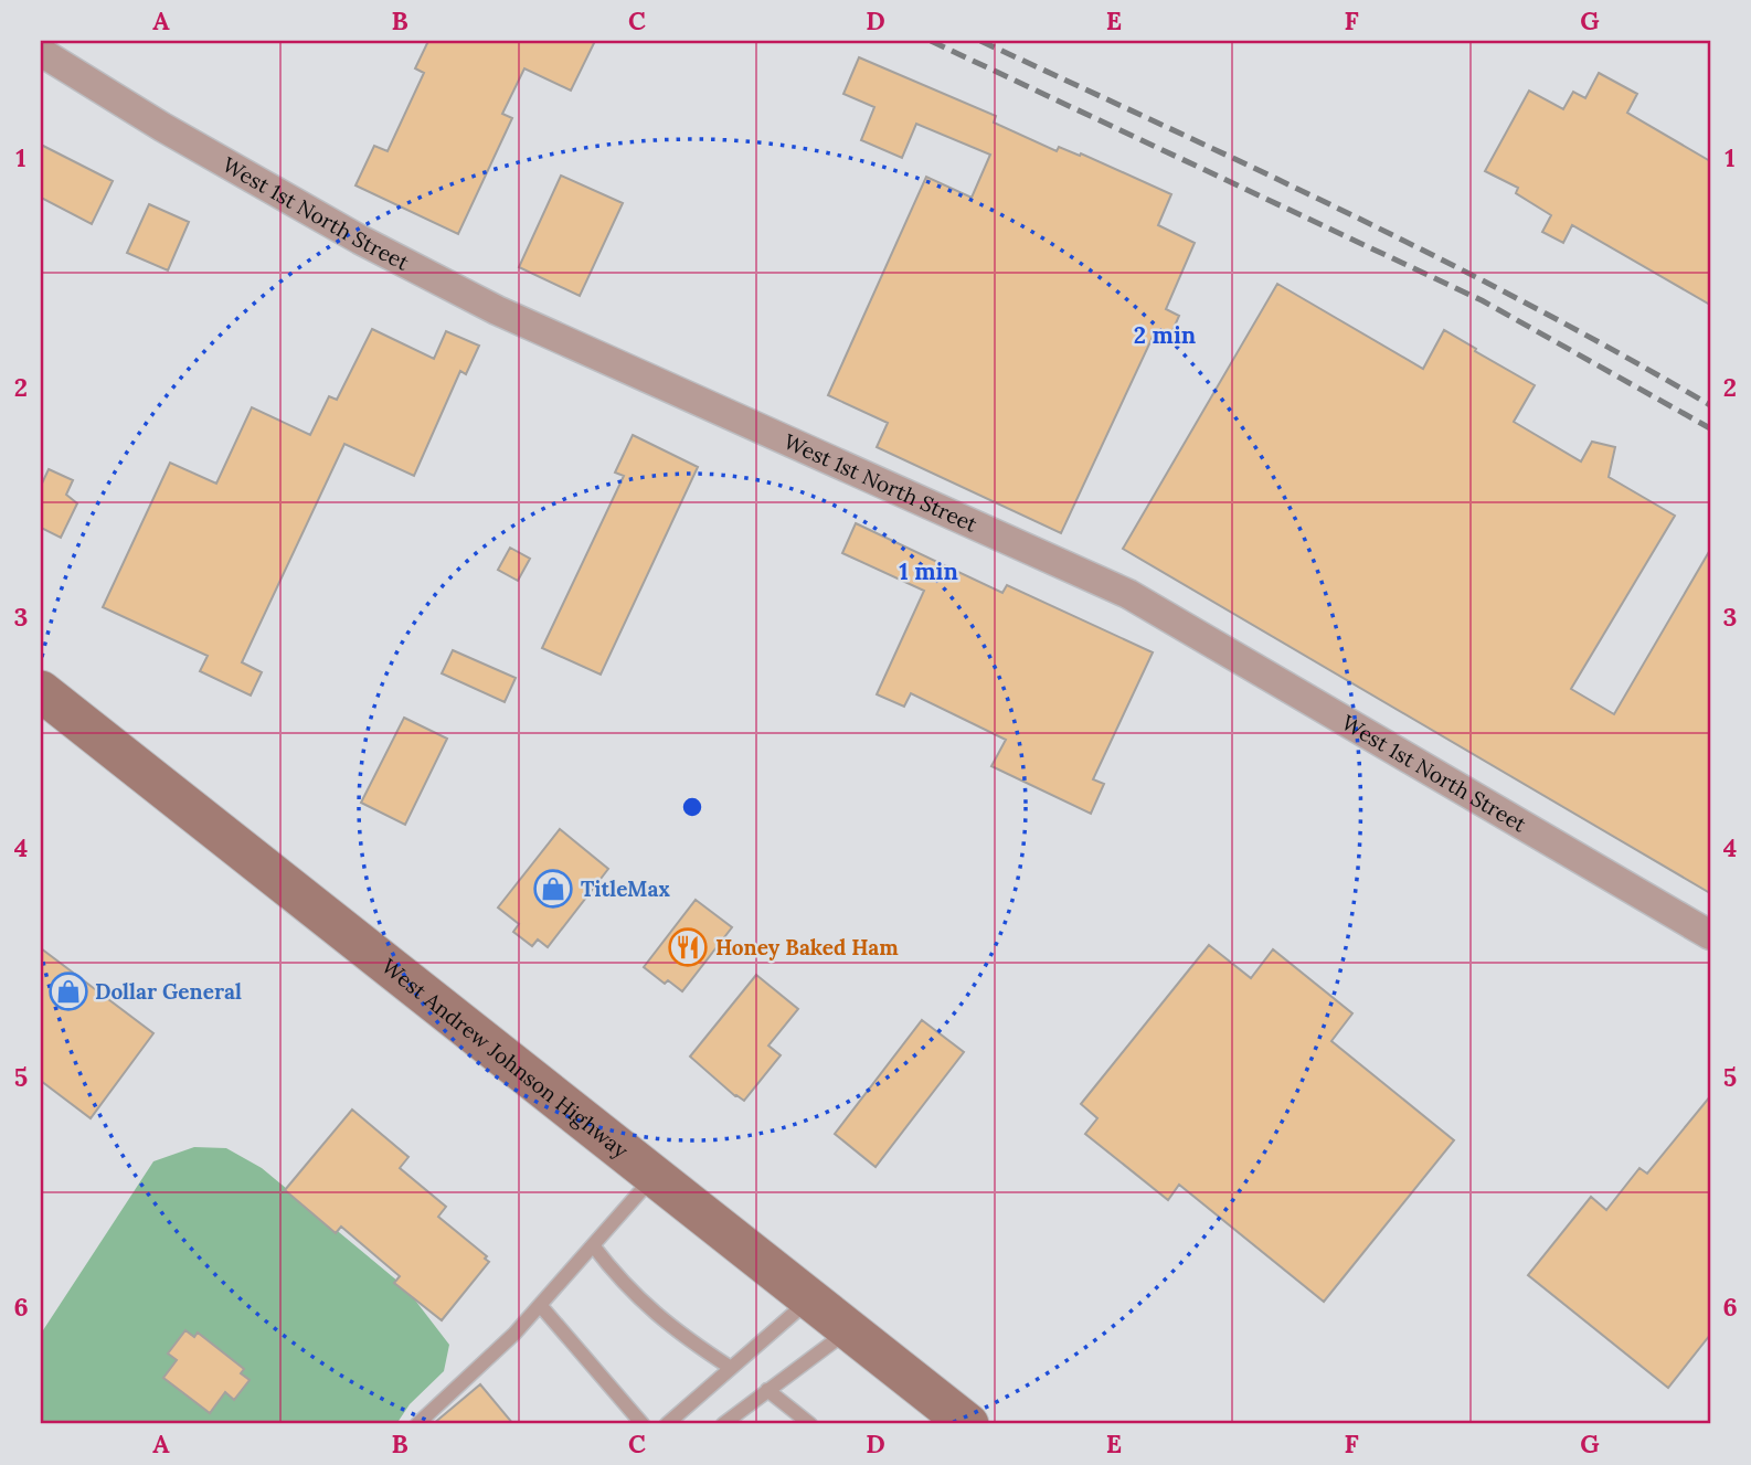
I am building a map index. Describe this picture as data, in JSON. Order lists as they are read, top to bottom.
{
  "streets": {
    "main road": ["West Andrew Johnson Highway"],
    "street": ["West 1st North Street"]
  },
  "places": {
    "shop": ["TitleMax", "Dollar General"],
    "restaurant": ["Honey Baked Ham"]
  },
  "grid": {
    "columns": [
      "A",
      "B",
      "C",
      "D",
      "E",
      "F",
      "G"
    ],
    "rows": [
      "1",
      "2",
      "3",
      "4",
      "5",
      "6"
    ]
  },
  "rings": ["2 min", "1 min"]
}
